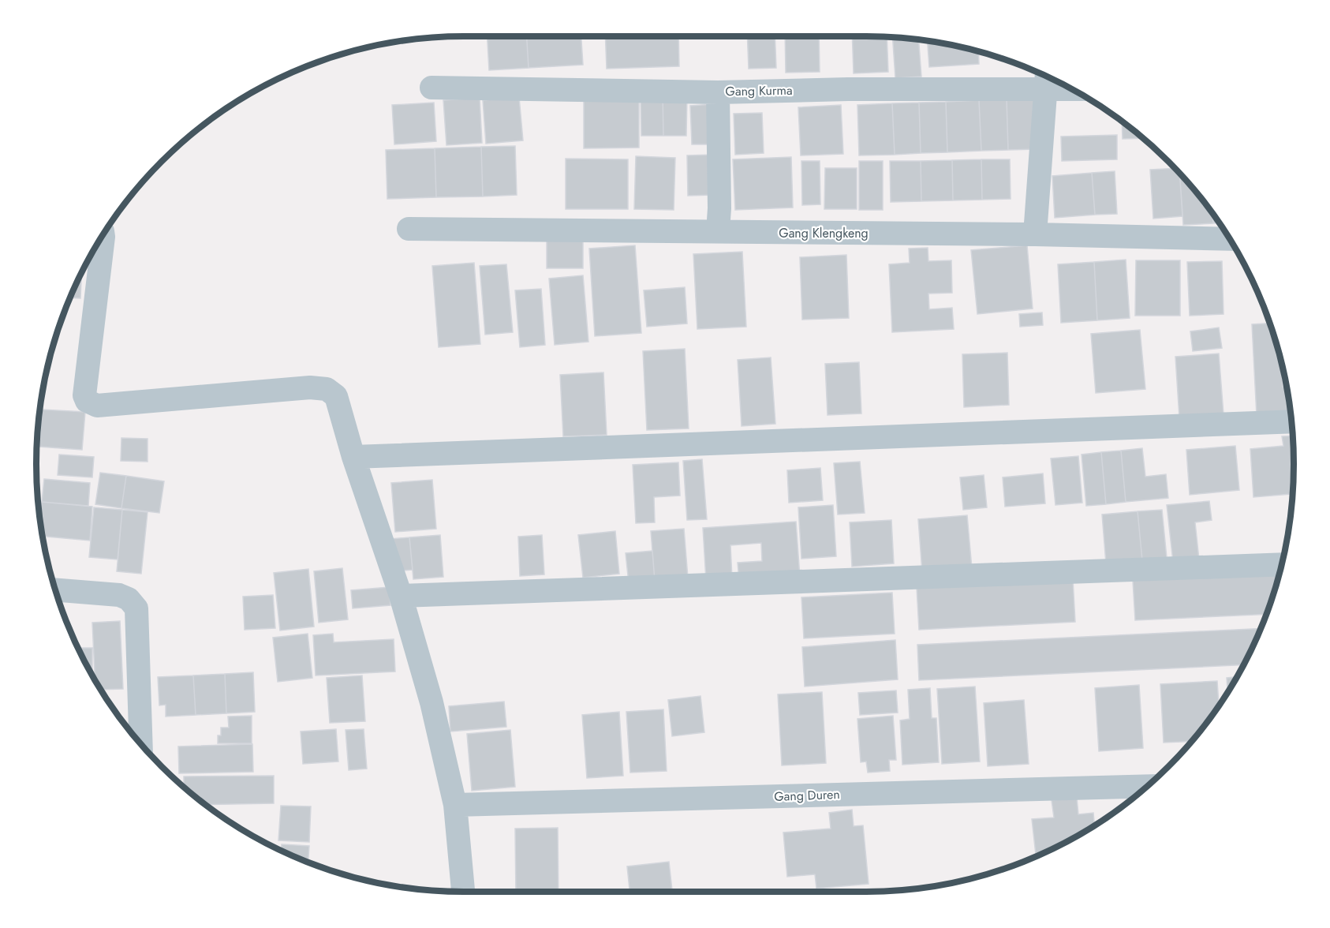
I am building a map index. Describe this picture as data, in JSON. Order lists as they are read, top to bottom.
{
  "streets": {
    "street": ["Gang Kurma", "Gang Klengkeng", "Gang Duren"]
  }
}
